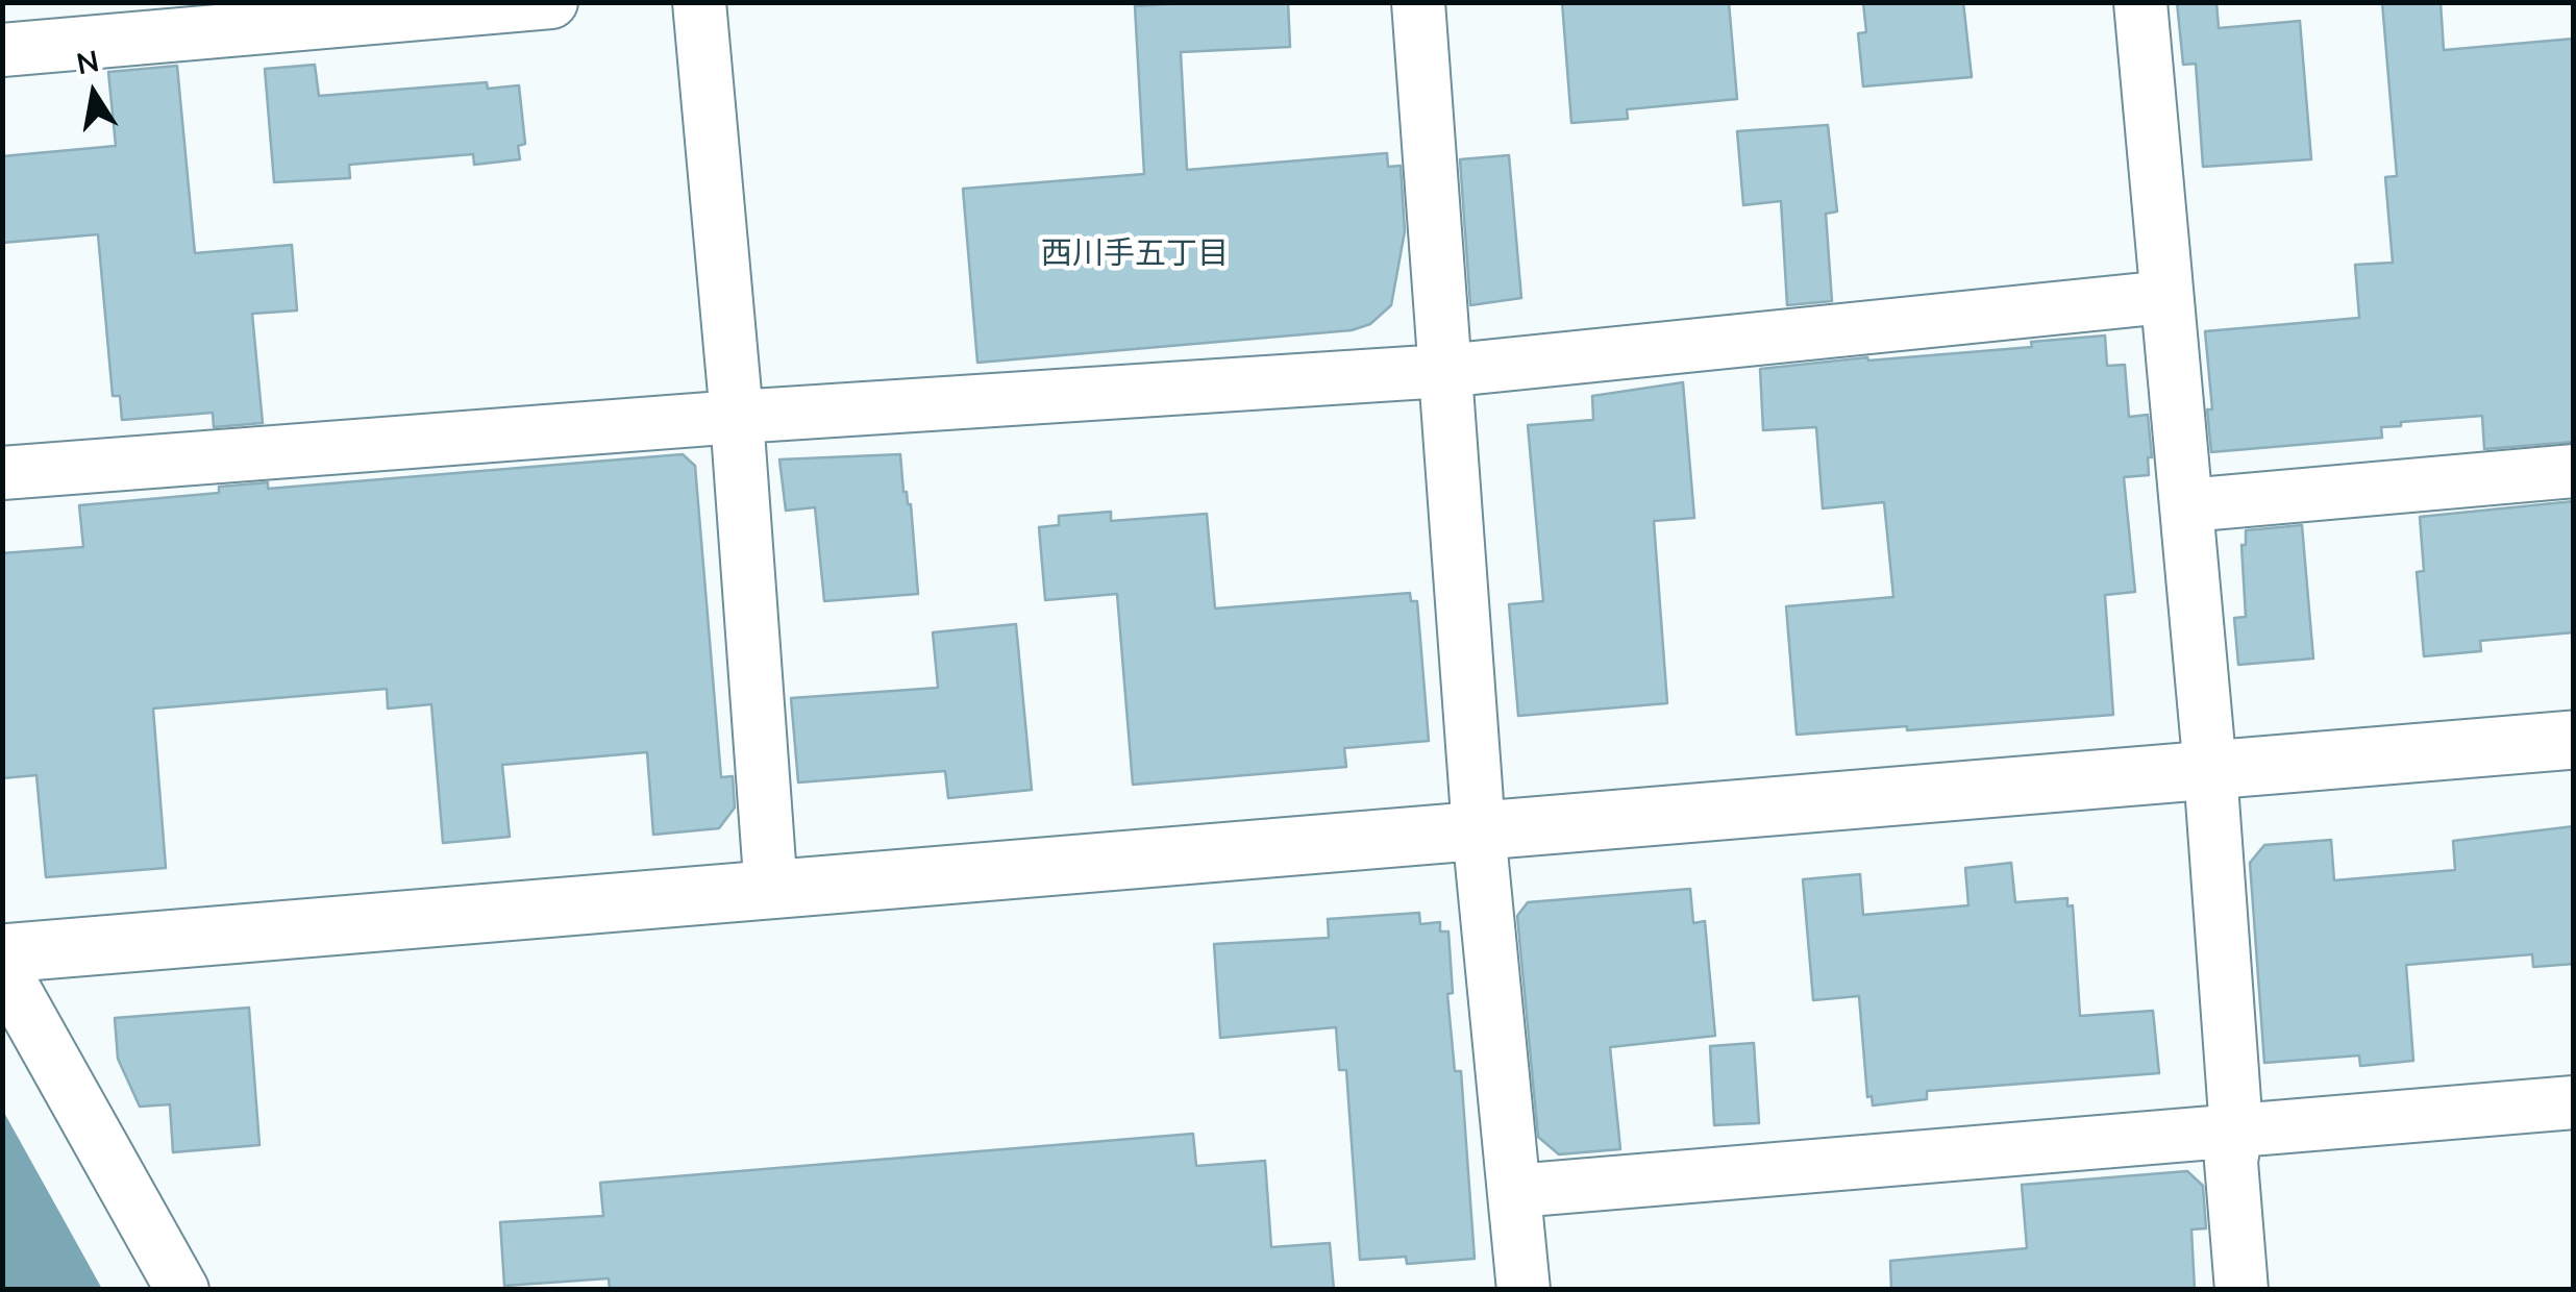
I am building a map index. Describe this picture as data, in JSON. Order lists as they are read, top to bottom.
{
  "districts": ["西川手五丁目"],
  "north": "top"
}
